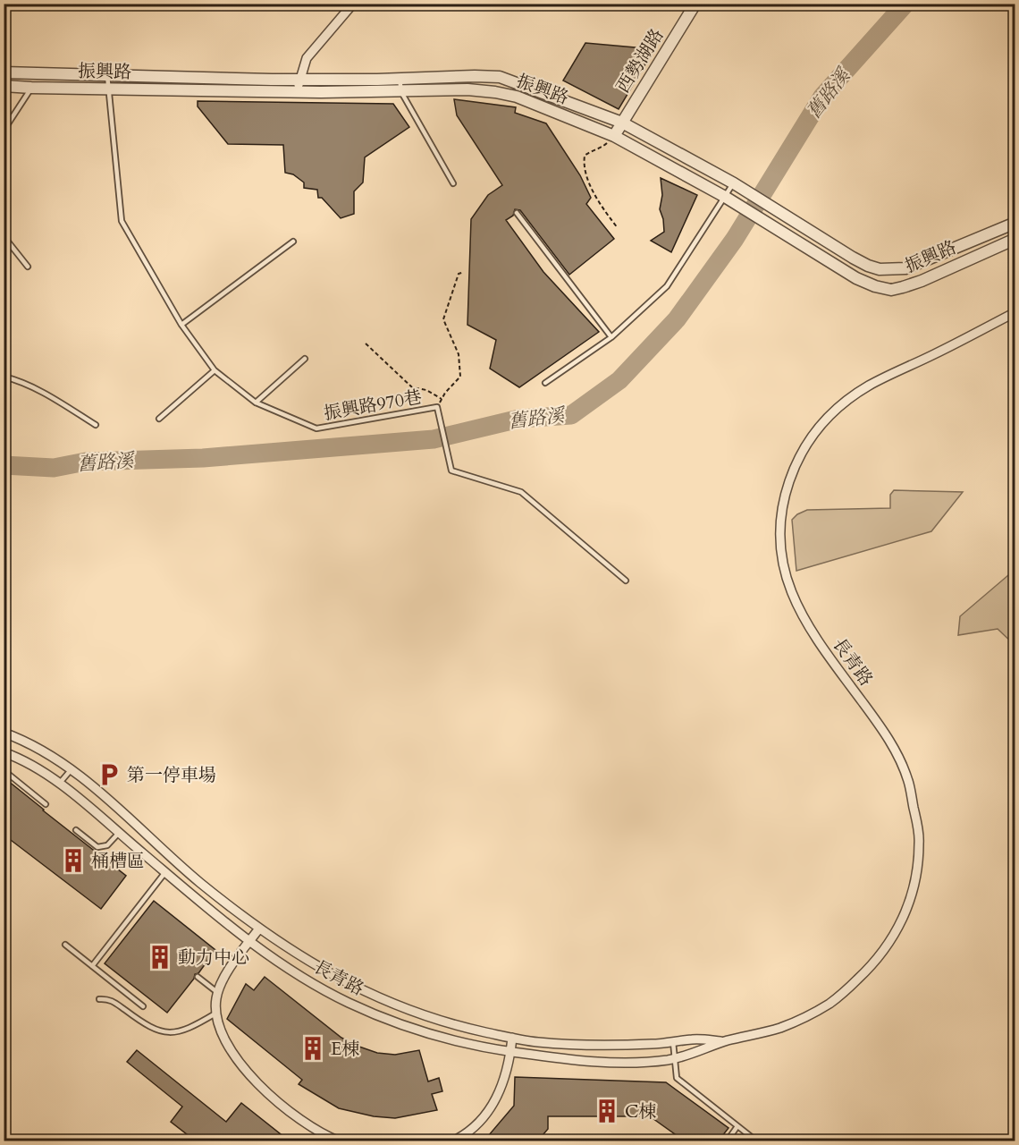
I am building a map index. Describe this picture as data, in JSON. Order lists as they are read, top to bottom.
{
  "streets": {
    "street": ["西勢湖路", "振興路", "長青路"],
    "lane": ["振興路970巷"]
  },
  "crossings": [
    ["西勢湖路", "振興路"],
    ["振興路", "振興路970巷"]
  ],
  "water": ["舊路溪"],
  "places": {
    "parking": ["第一停車場"],
    "building": [
      "桶槽區",
      "動力中心",
      "E棟",
      "C棟"
    ]
  }
}
